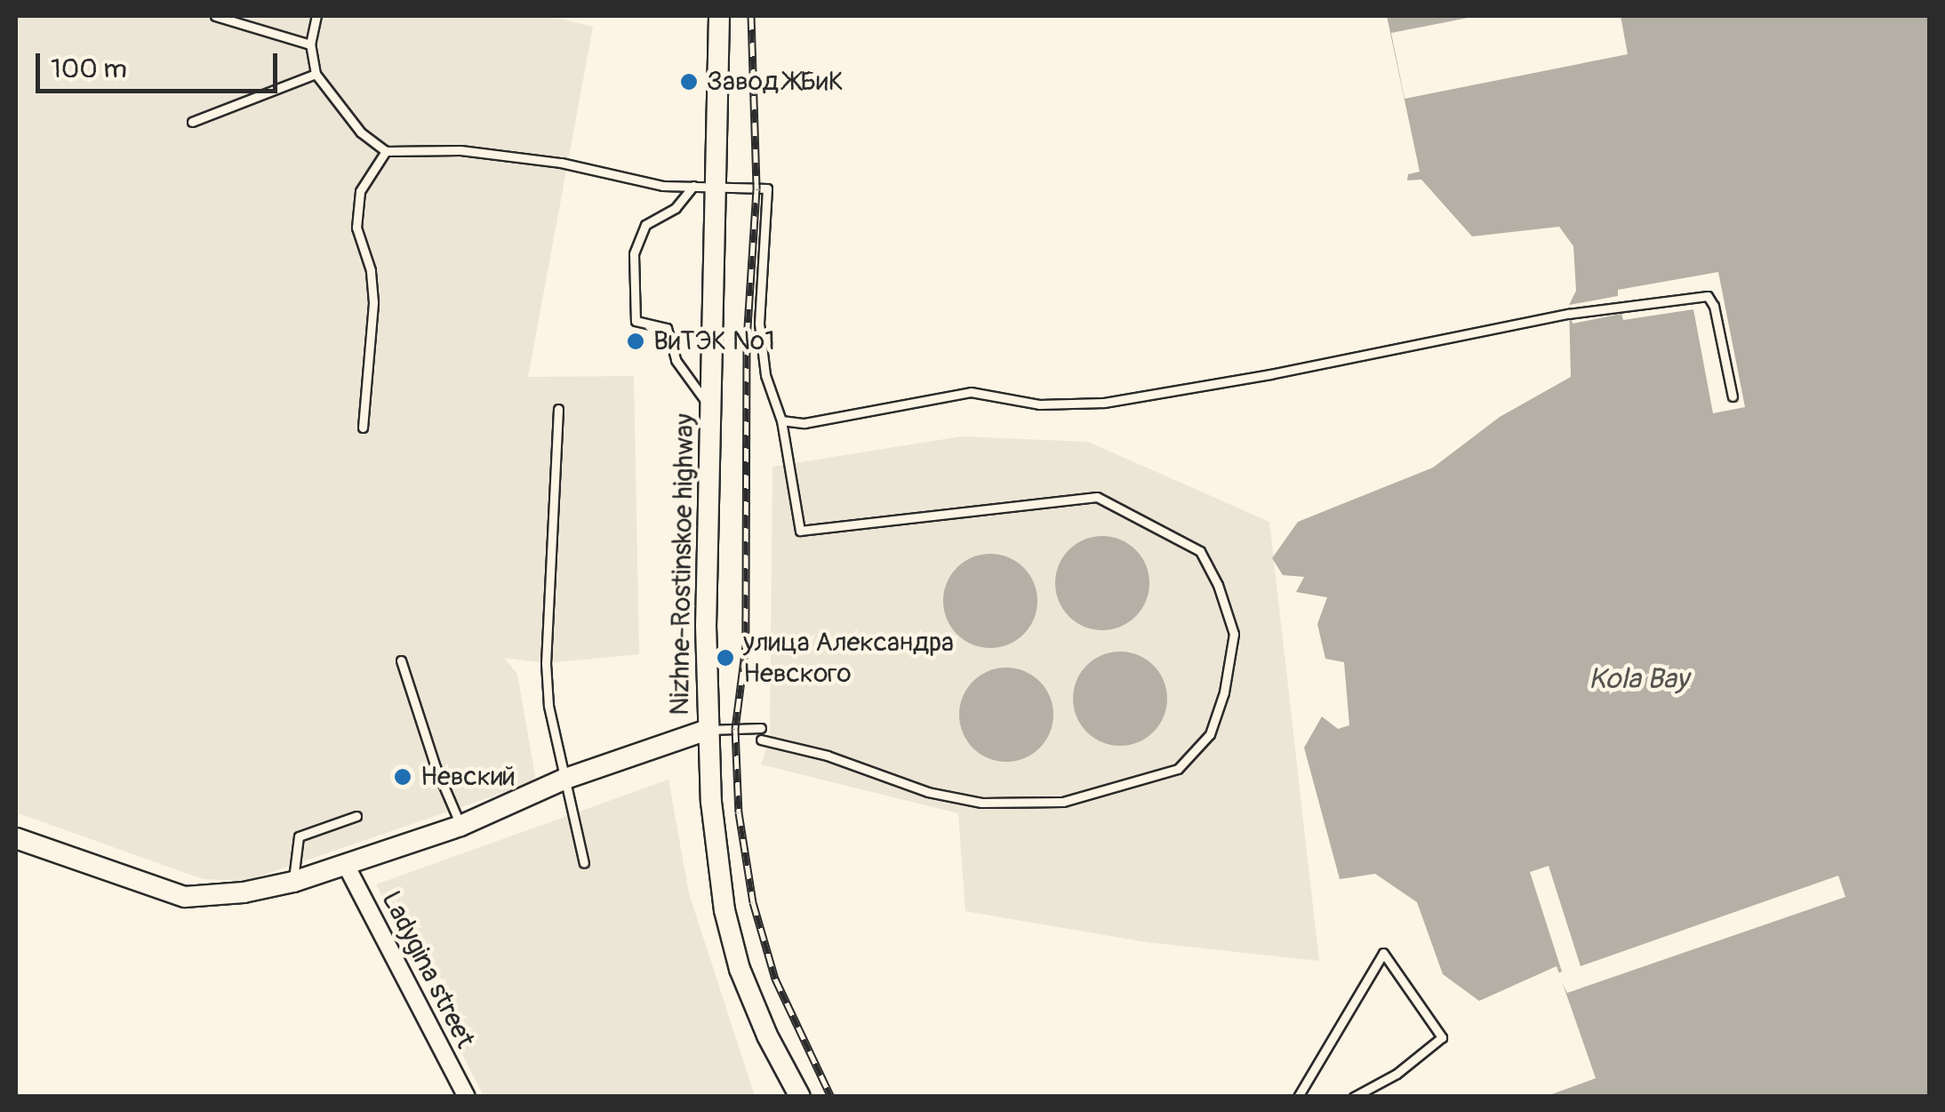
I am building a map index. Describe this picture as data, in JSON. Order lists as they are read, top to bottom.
{
  "streets": {
    "street": ["Nizhne-Rostinskoe highway", "Ladygina street"]
  },
  "water": ["Kola Bay"],
  "places": [
    "Завод ЖБиК",
    "ВиТЭК №1",
    "улица Александра Невского",
    "Невский"
  ],
  "scale_bar": "100 m"
}
